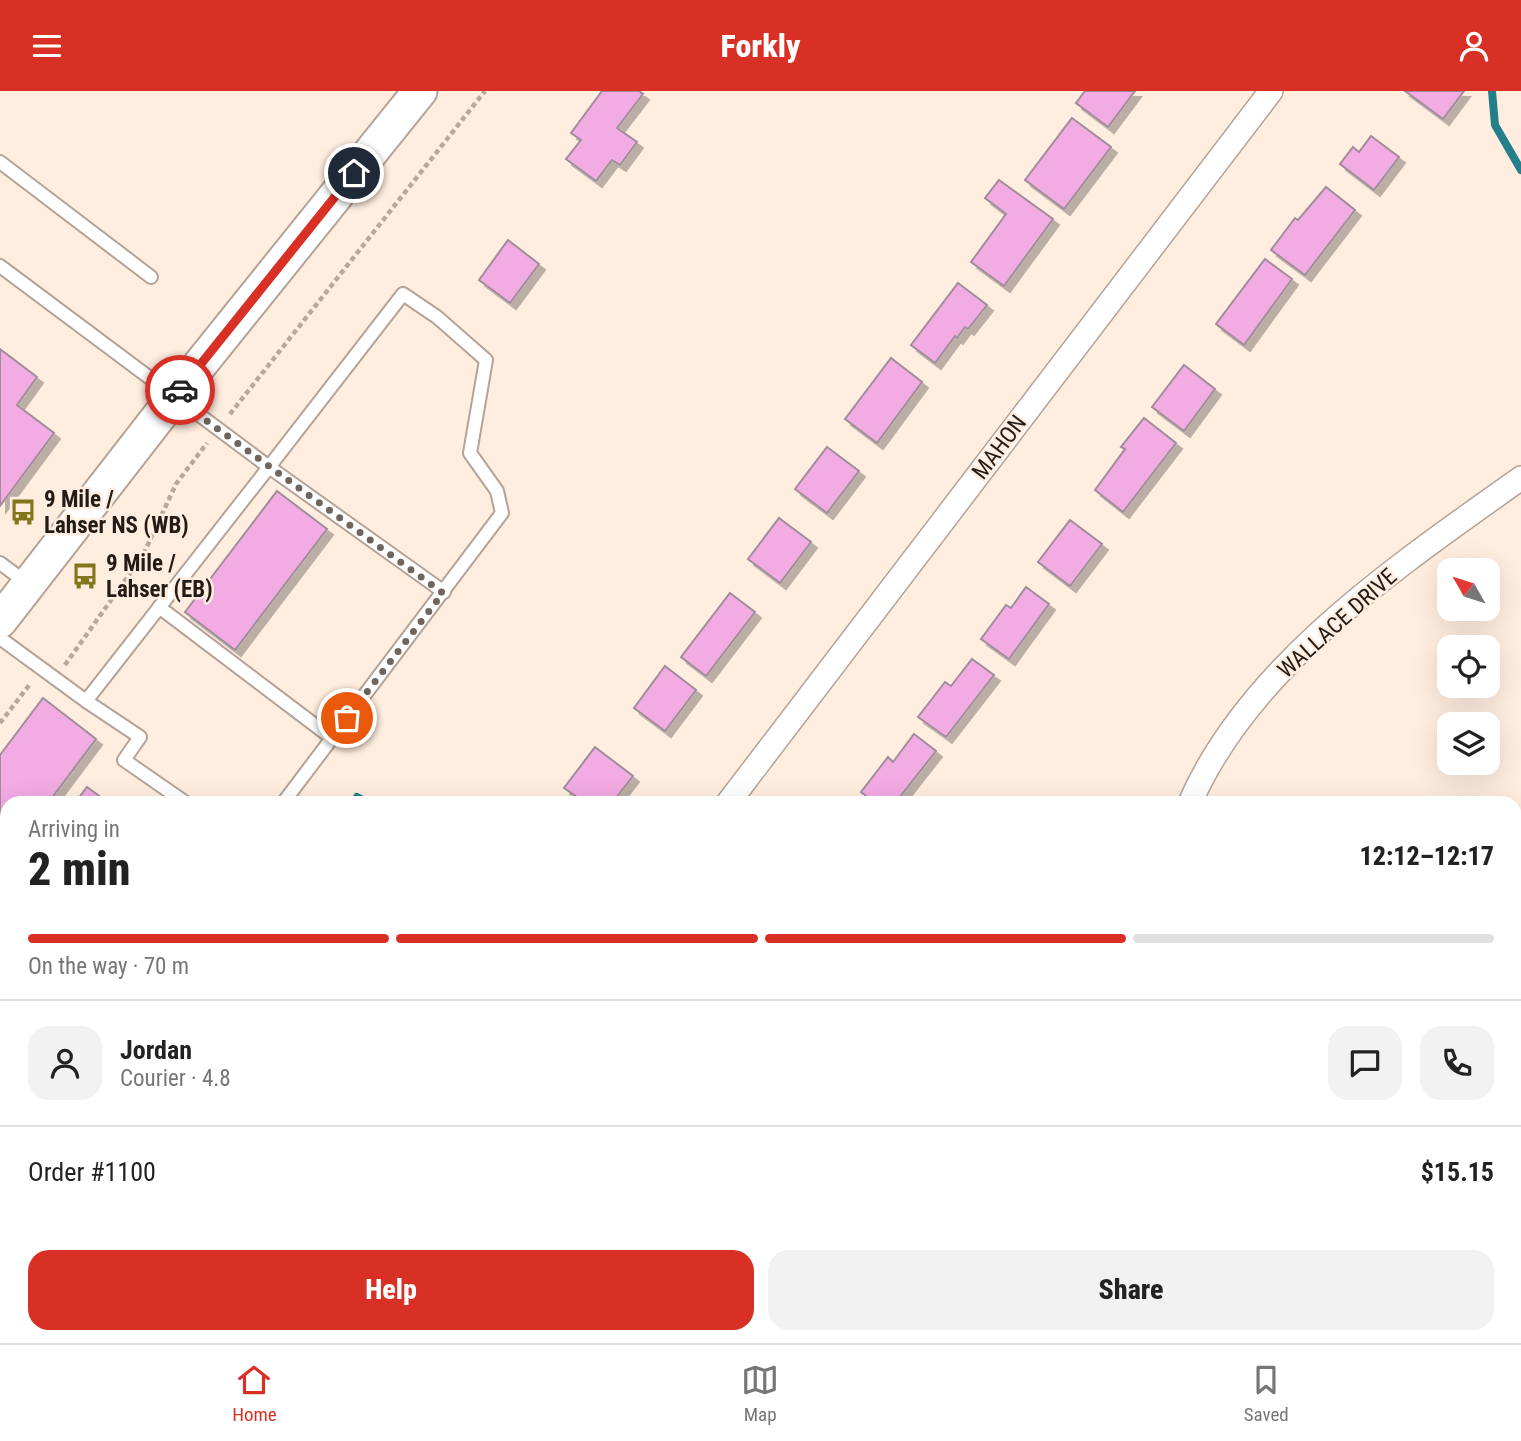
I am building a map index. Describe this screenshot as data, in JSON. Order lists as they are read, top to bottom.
{
  "streets": {
    "street": ["MAHON", "WALLACE DRIVE"]
  },
  "places": {
    "bus stop": ["9 Mile / Lahser NS (WB)", "9 Mile / Lahser (EB)"]
  },
  "north": "top left",
  "page": {
    "header": "Forkly",
    "heading": ["2 min", "Arriving in", "12:12–12:17"],
    "panel": [
      "Jordan",
      "Courier · 4.8",
      "Order #1100",
      "$15.15"
    ],
    "bar": "On the way · 70 m",
    "buttons": ["Help", "Share"],
    "tabs": ["Home", "Map", "Saved"]
  }
}
